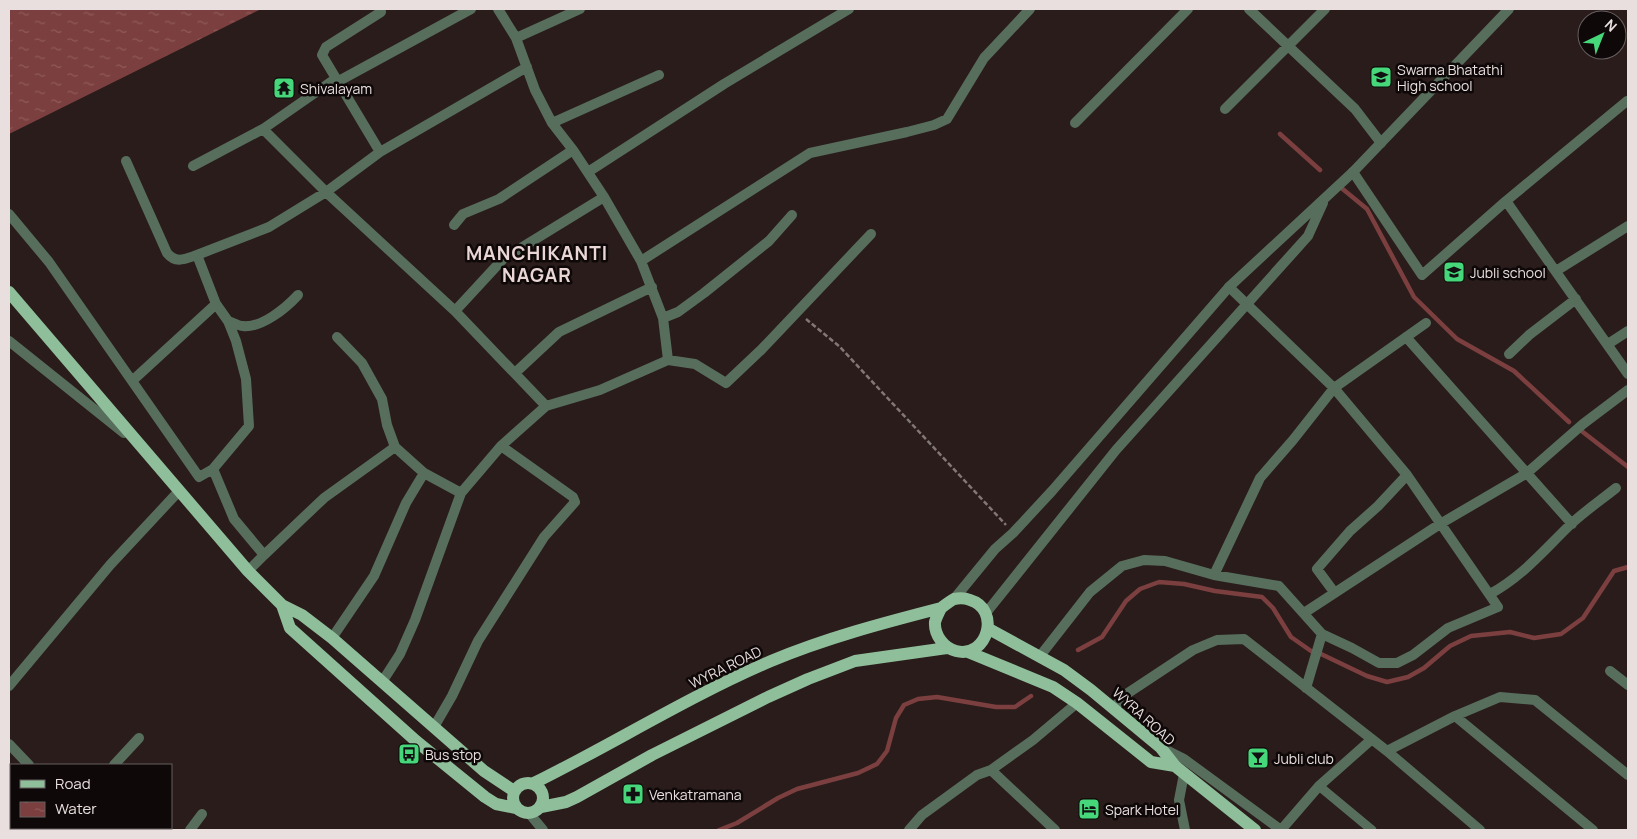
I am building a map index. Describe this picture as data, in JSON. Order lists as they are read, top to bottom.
{
  "streets": {
    "main road": ["WYRA ROAD"]
  },
  "districts": ["MANCHIKANTI NAGAR"],
  "places": {
    "school or university": ["Swarna Bhatathi High school", "Jubli school"],
    "temple": ["Shivalayam"],
    "bus stop": ["Bus stop"],
    "bar": ["Jubli club"],
    "pharmacy": ["Venkatramana"],
    "hotel": ["Spark Hotel"]
  },
  "legend": ["Road", "Water"],
  "north": "top right"
}
